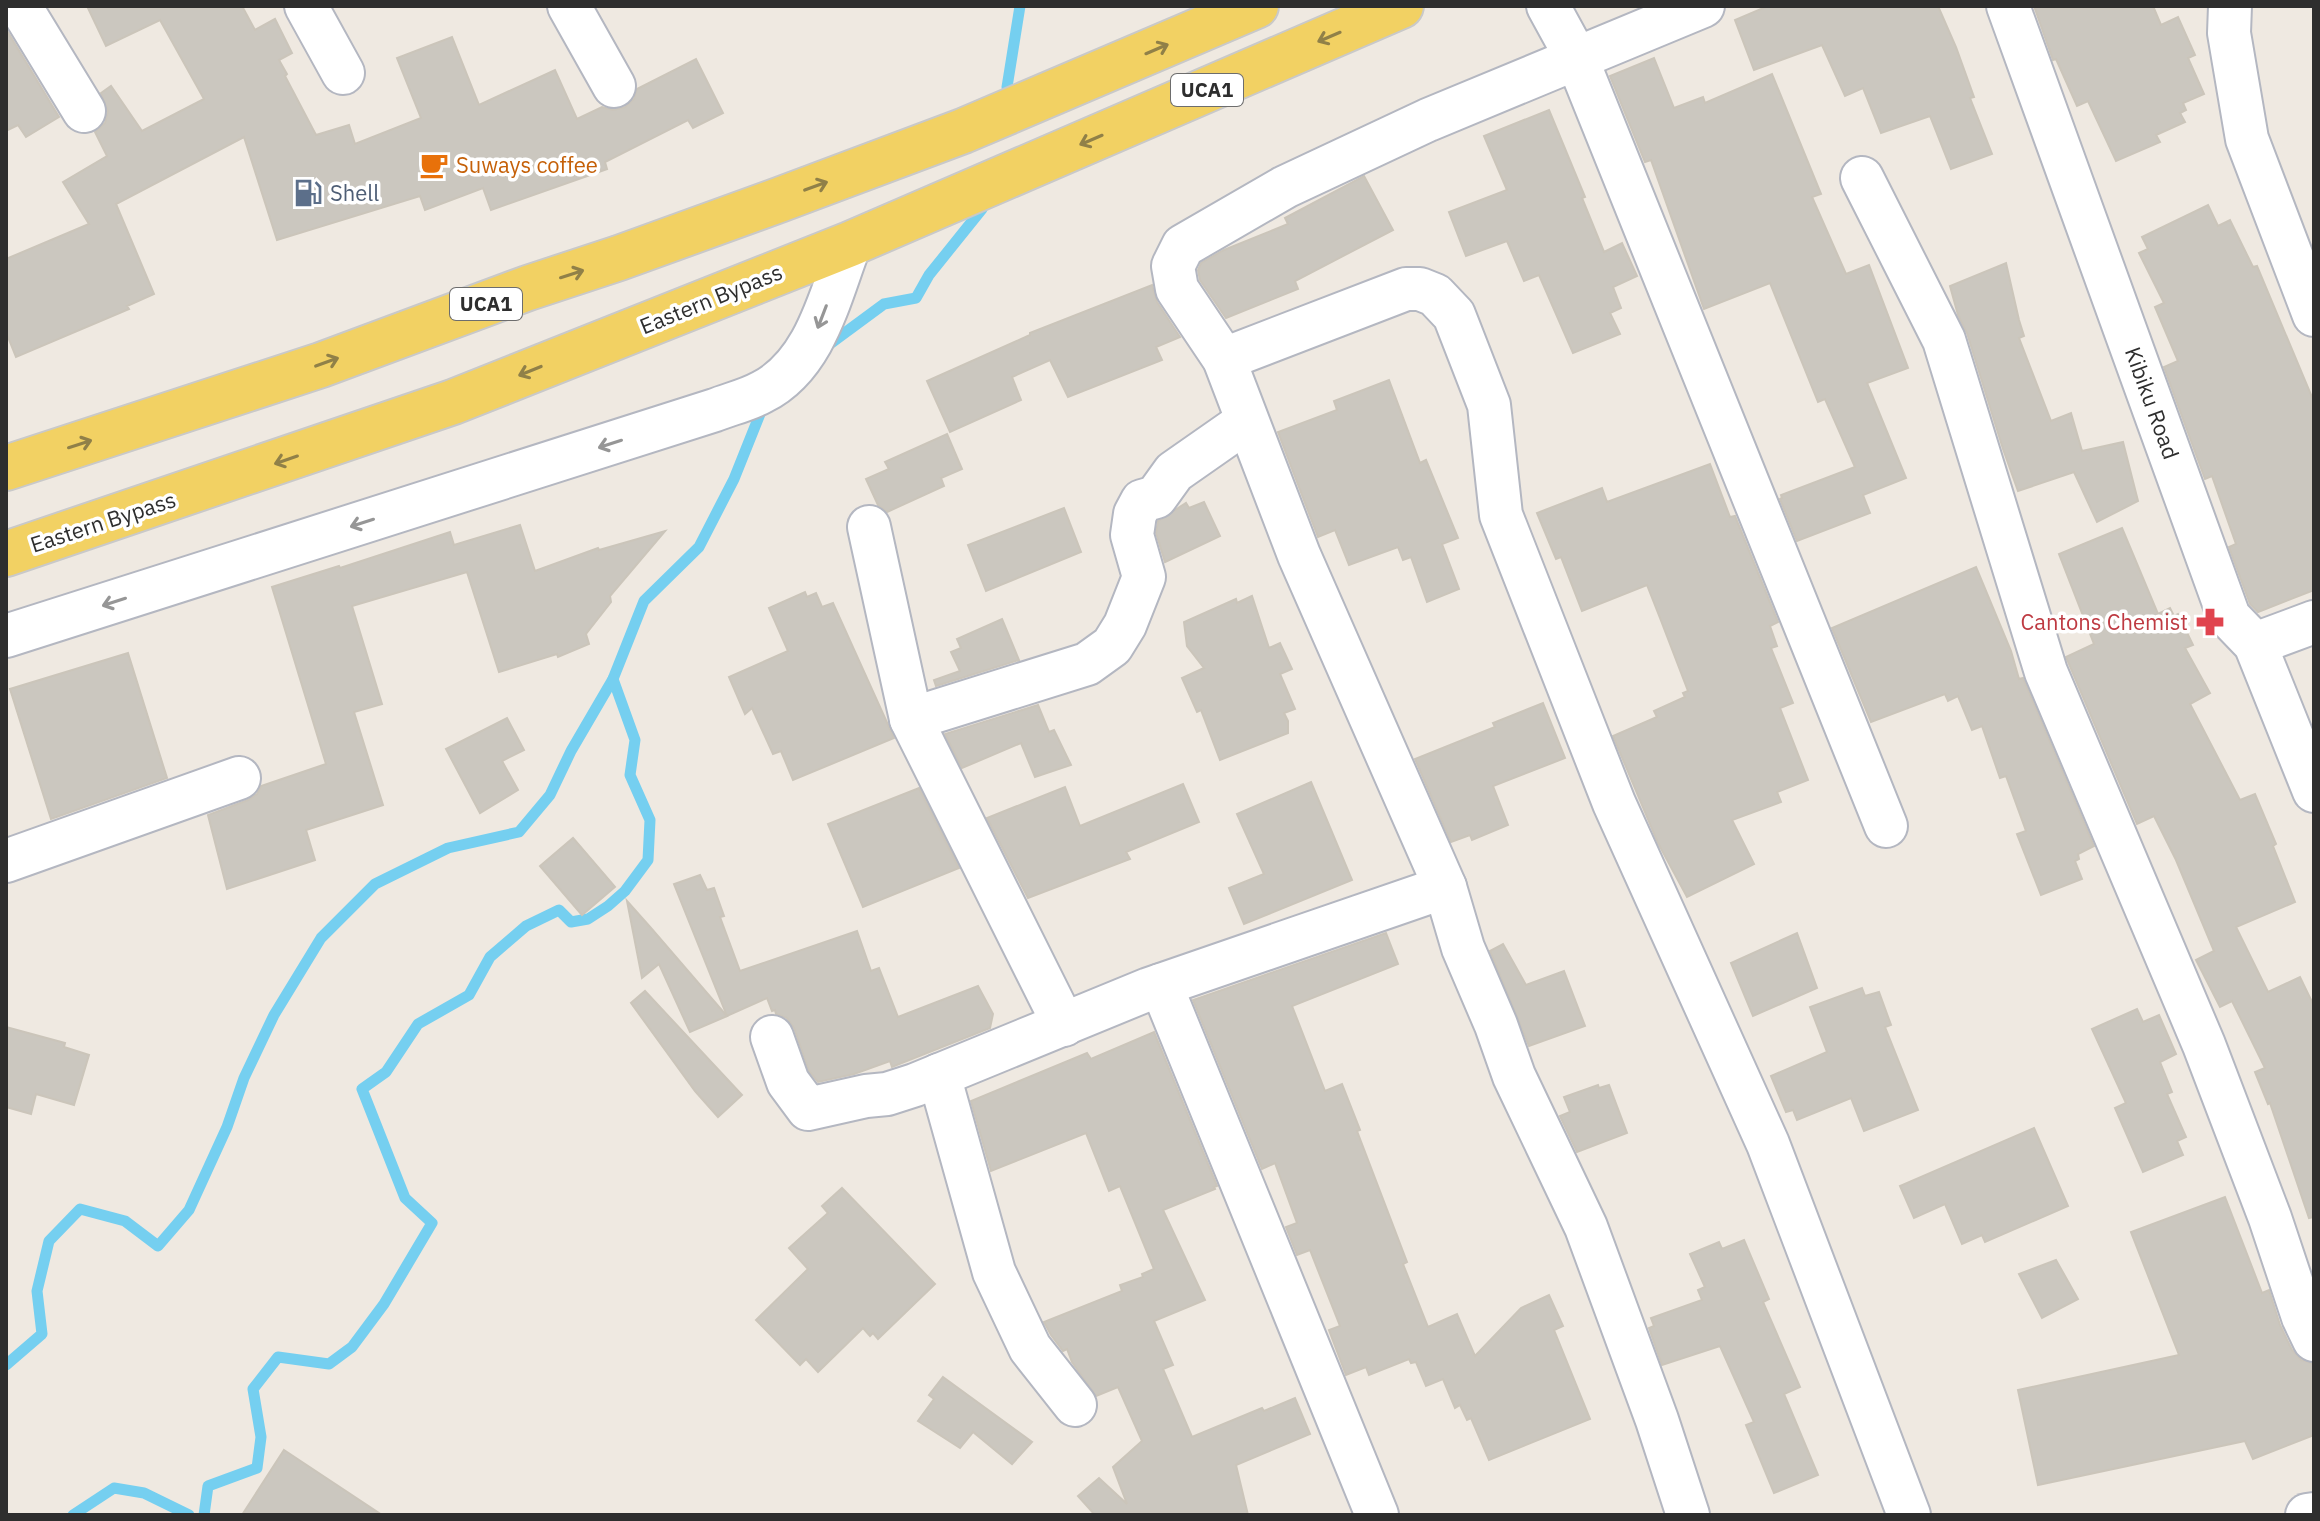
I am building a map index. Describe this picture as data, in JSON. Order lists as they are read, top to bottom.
{
  "streets": {
    "main road": ["UCA1", "Eastern Bypass"],
    "street": ["Kibiku Road"]
  },
  "places": {
    "cafe": ["Suways coffee"],
    "fuel station": ["Shell"],
    "pharmacy": ["Cantons Chemist"]
  }
}
